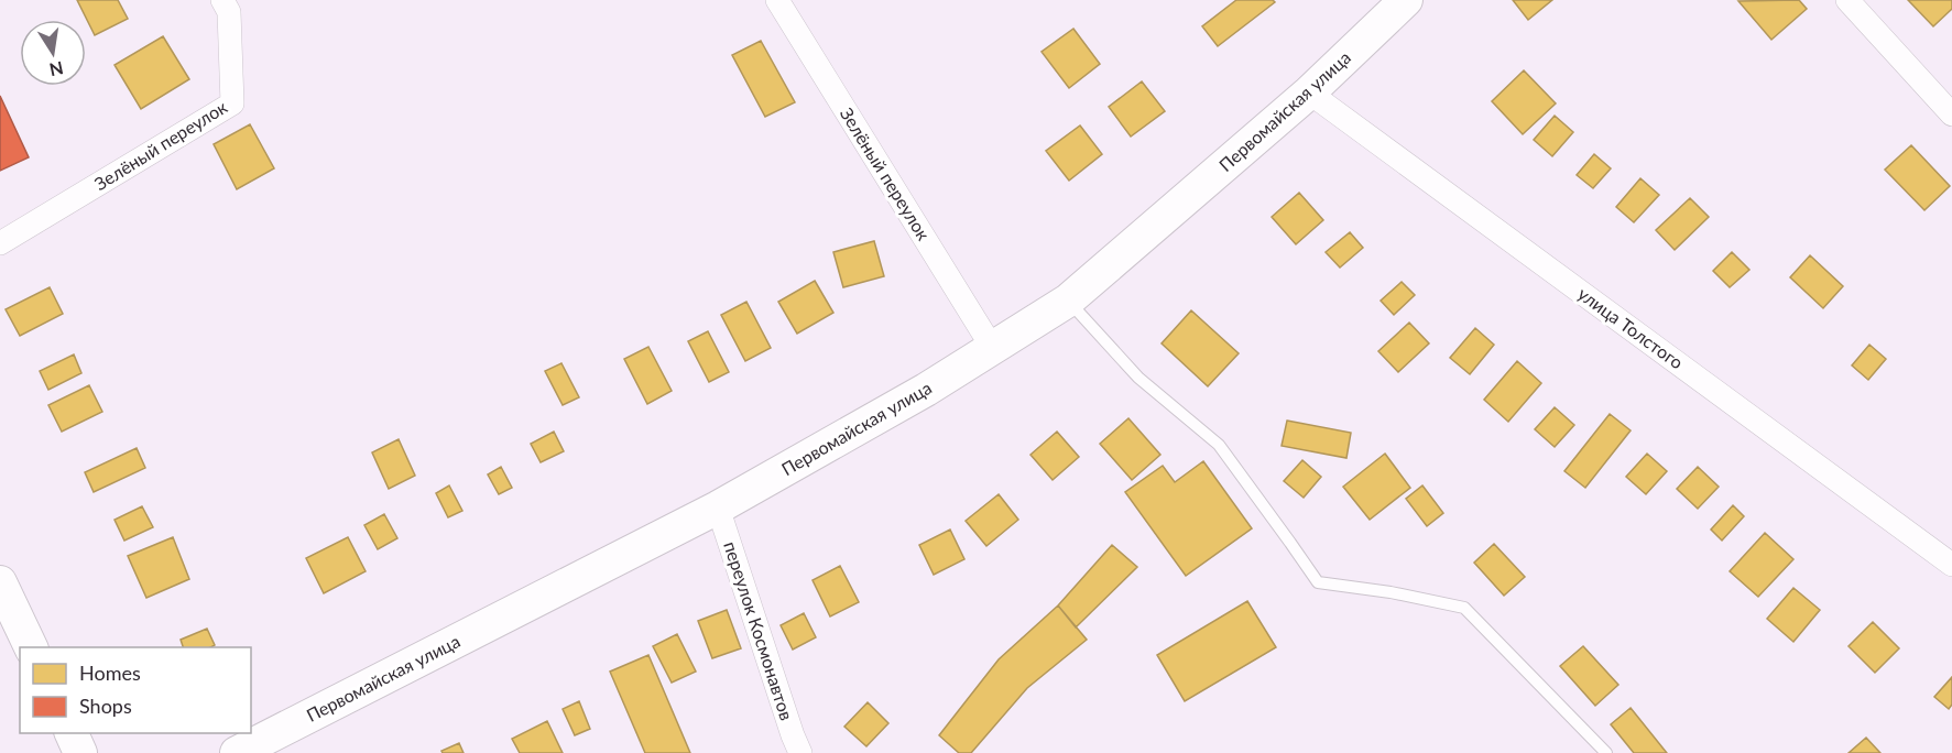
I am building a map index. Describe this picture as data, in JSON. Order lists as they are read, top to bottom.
{
  "streets": {
    "main road": ["Первомайская улица"],
    "street": ["Зелёный переулок", "улица Толстого", "переулок Космонавтов"]
  },
  "crossings": [
    ["Первомайская улица", "Зелёный переулок"],
    ["Первомайская улица", "улица Толстого"],
    ["Первомайская улица", "переулок Космонавтов"]
  ],
  "legend": ["Homes", "Shops"],
  "north": "bottom"
}
